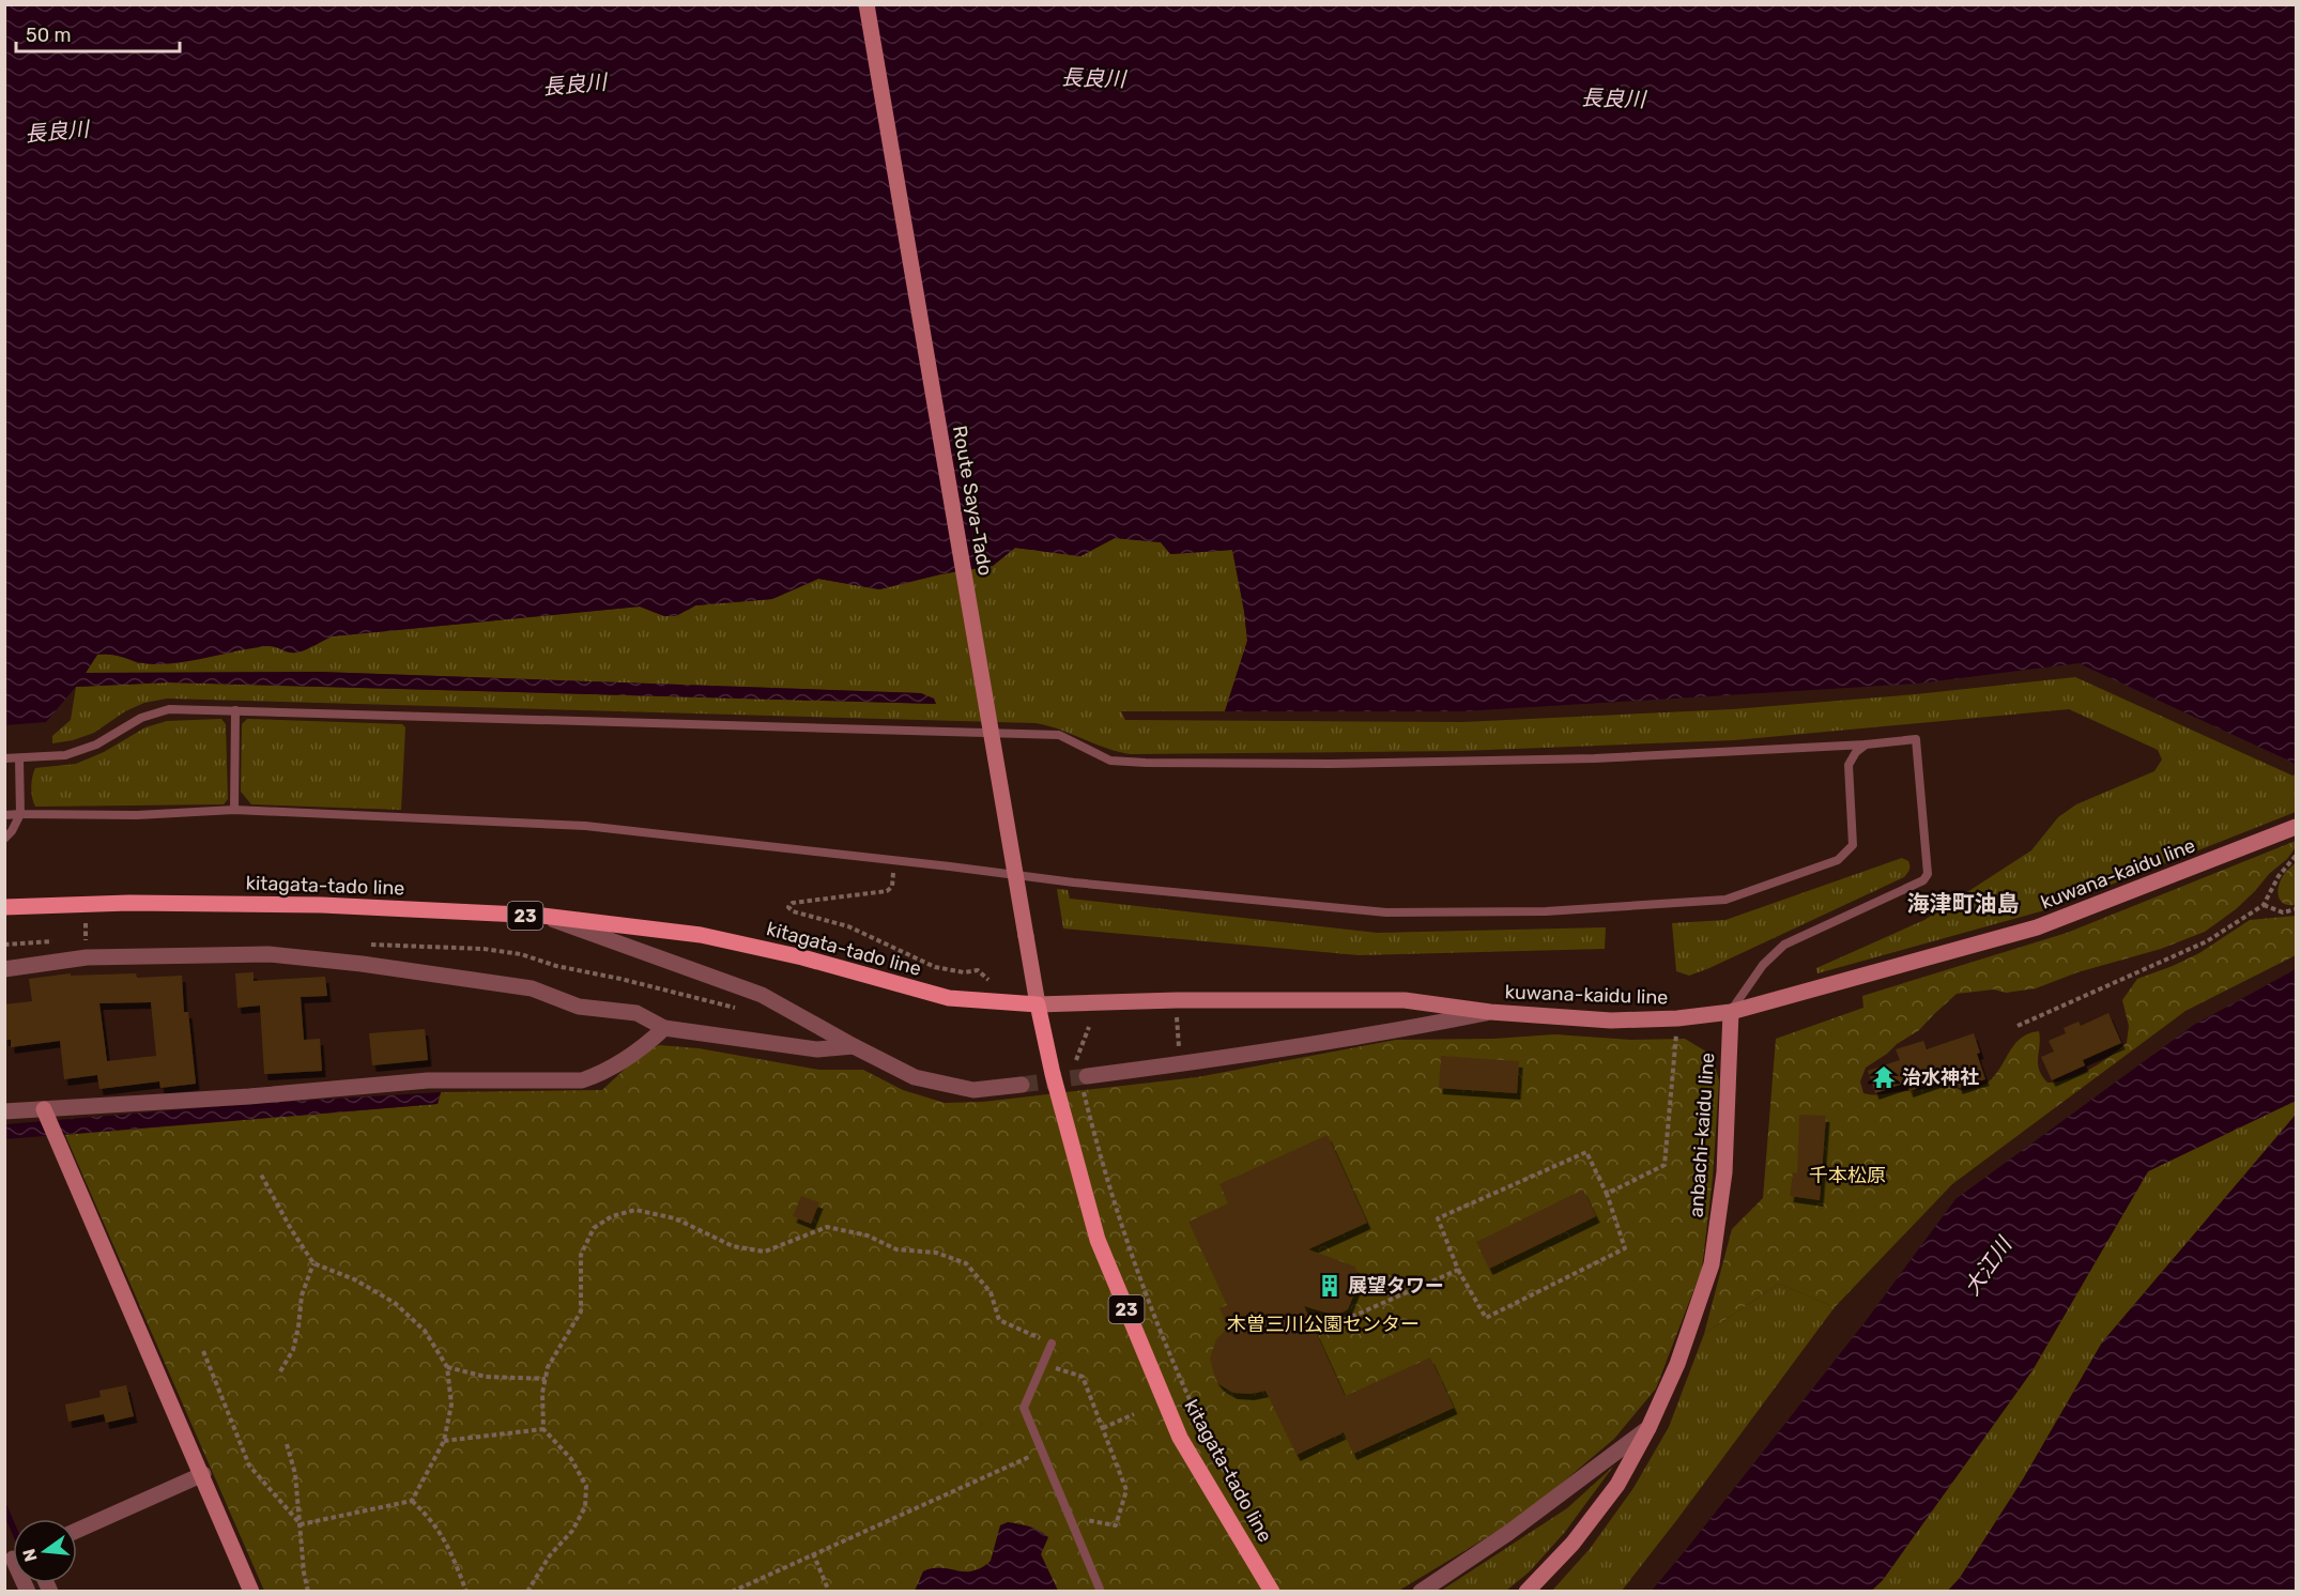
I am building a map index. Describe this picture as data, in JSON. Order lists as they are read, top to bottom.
{
  "streets": {
    "main road": [
      "Route Saya-Tado",
      "kuwana-kaidu line",
      "kitagata-tado line",
      "23",
      "anbachi-kaidu line"
    ]
  },
  "crossings": [
    ["Route Saya-Tado", "kuwana-kaidu line"],
    ["Route Saya-Tado", "kitagata-tado line"],
    ["kuwana-kaidu line", "kitagata-tado line"],
    ["kuwana-kaidu line", "anbachi-kaidu line"]
  ],
  "districts": ["海津町油島"],
  "water": ["長良川", "大江川"],
  "parks": ["千本松原", "木曽三川公園センター"],
  "places": {
    "temple": ["治水神社"],
    "building": ["展望タワー"]
  },
  "scale_bar": "50 m",
  "north": "left"
}
